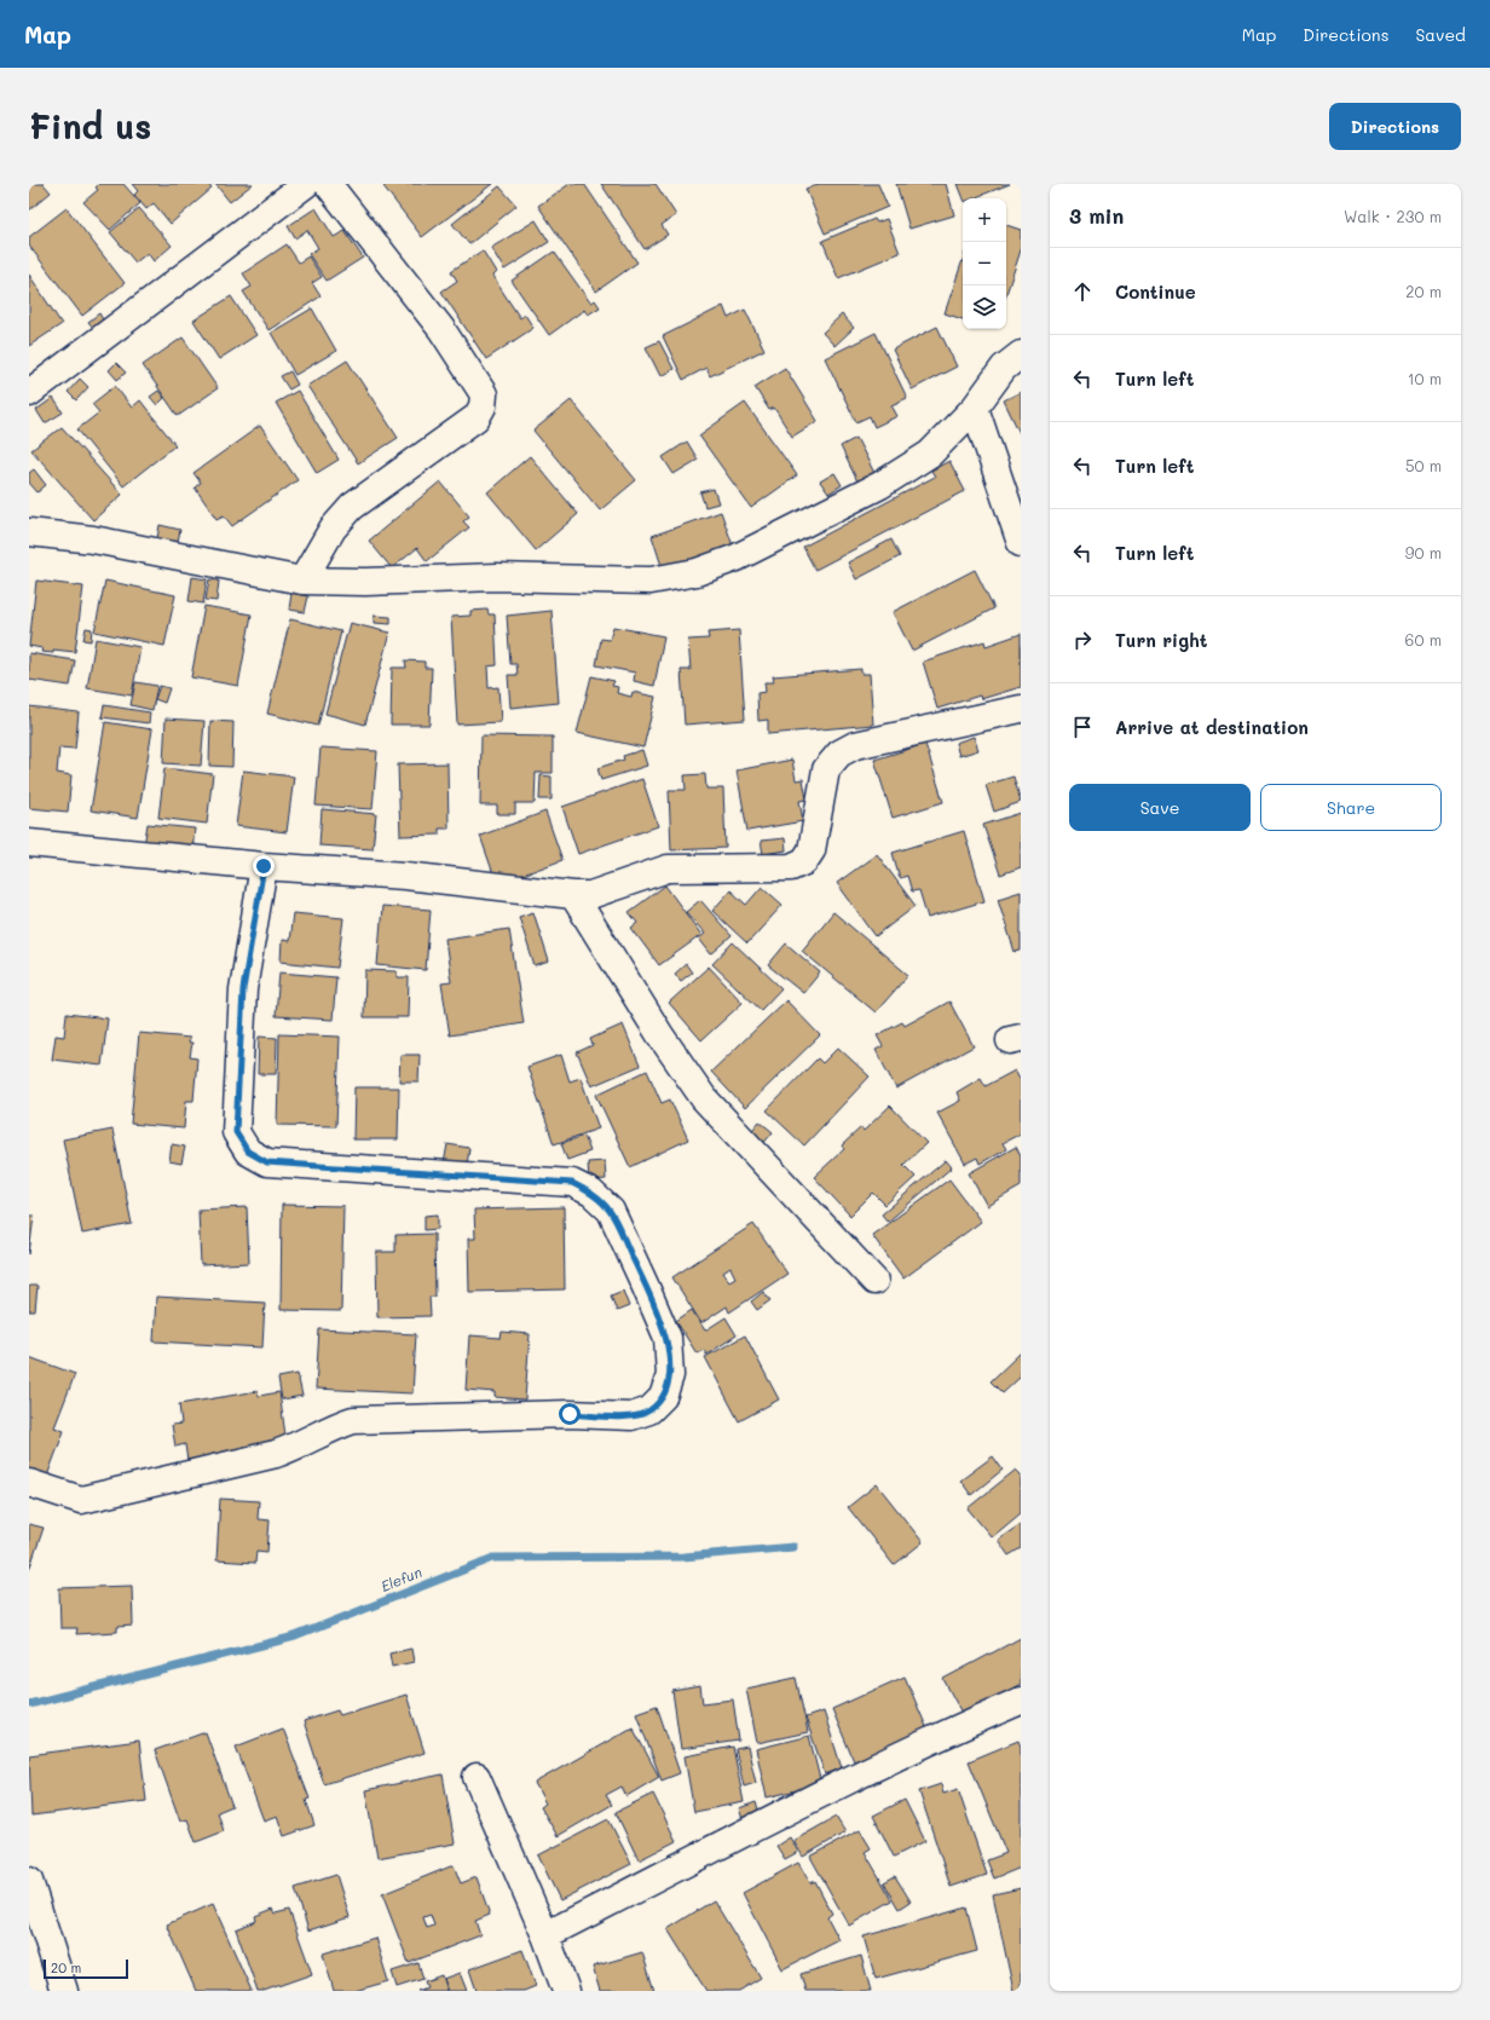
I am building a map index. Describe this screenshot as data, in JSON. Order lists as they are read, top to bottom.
{
  "water": ["Elefun"],
  "scale_bar": "20 m",
  "page": {
    "header": "Map",
    "nav": ["Map", "Directions", "Saved"],
    "buttons": [
      "Directions",
      ["Save", "Share"]
    ],
    "title": "Find us",
    "heading": ["3 min", "Walk · 230 m"],
    "map_buttons": ["+", "−"],
    "list": [
      ["Continue", "20 m"],
      ["Turn left", "10 m"],
      ["Turn left", "50 m"],
      ["Turn left", "90 m"],
      ["Turn right", "60 m"],
      "Arrive at destination"
    ],
    "scale": "20 m"
  }
}
